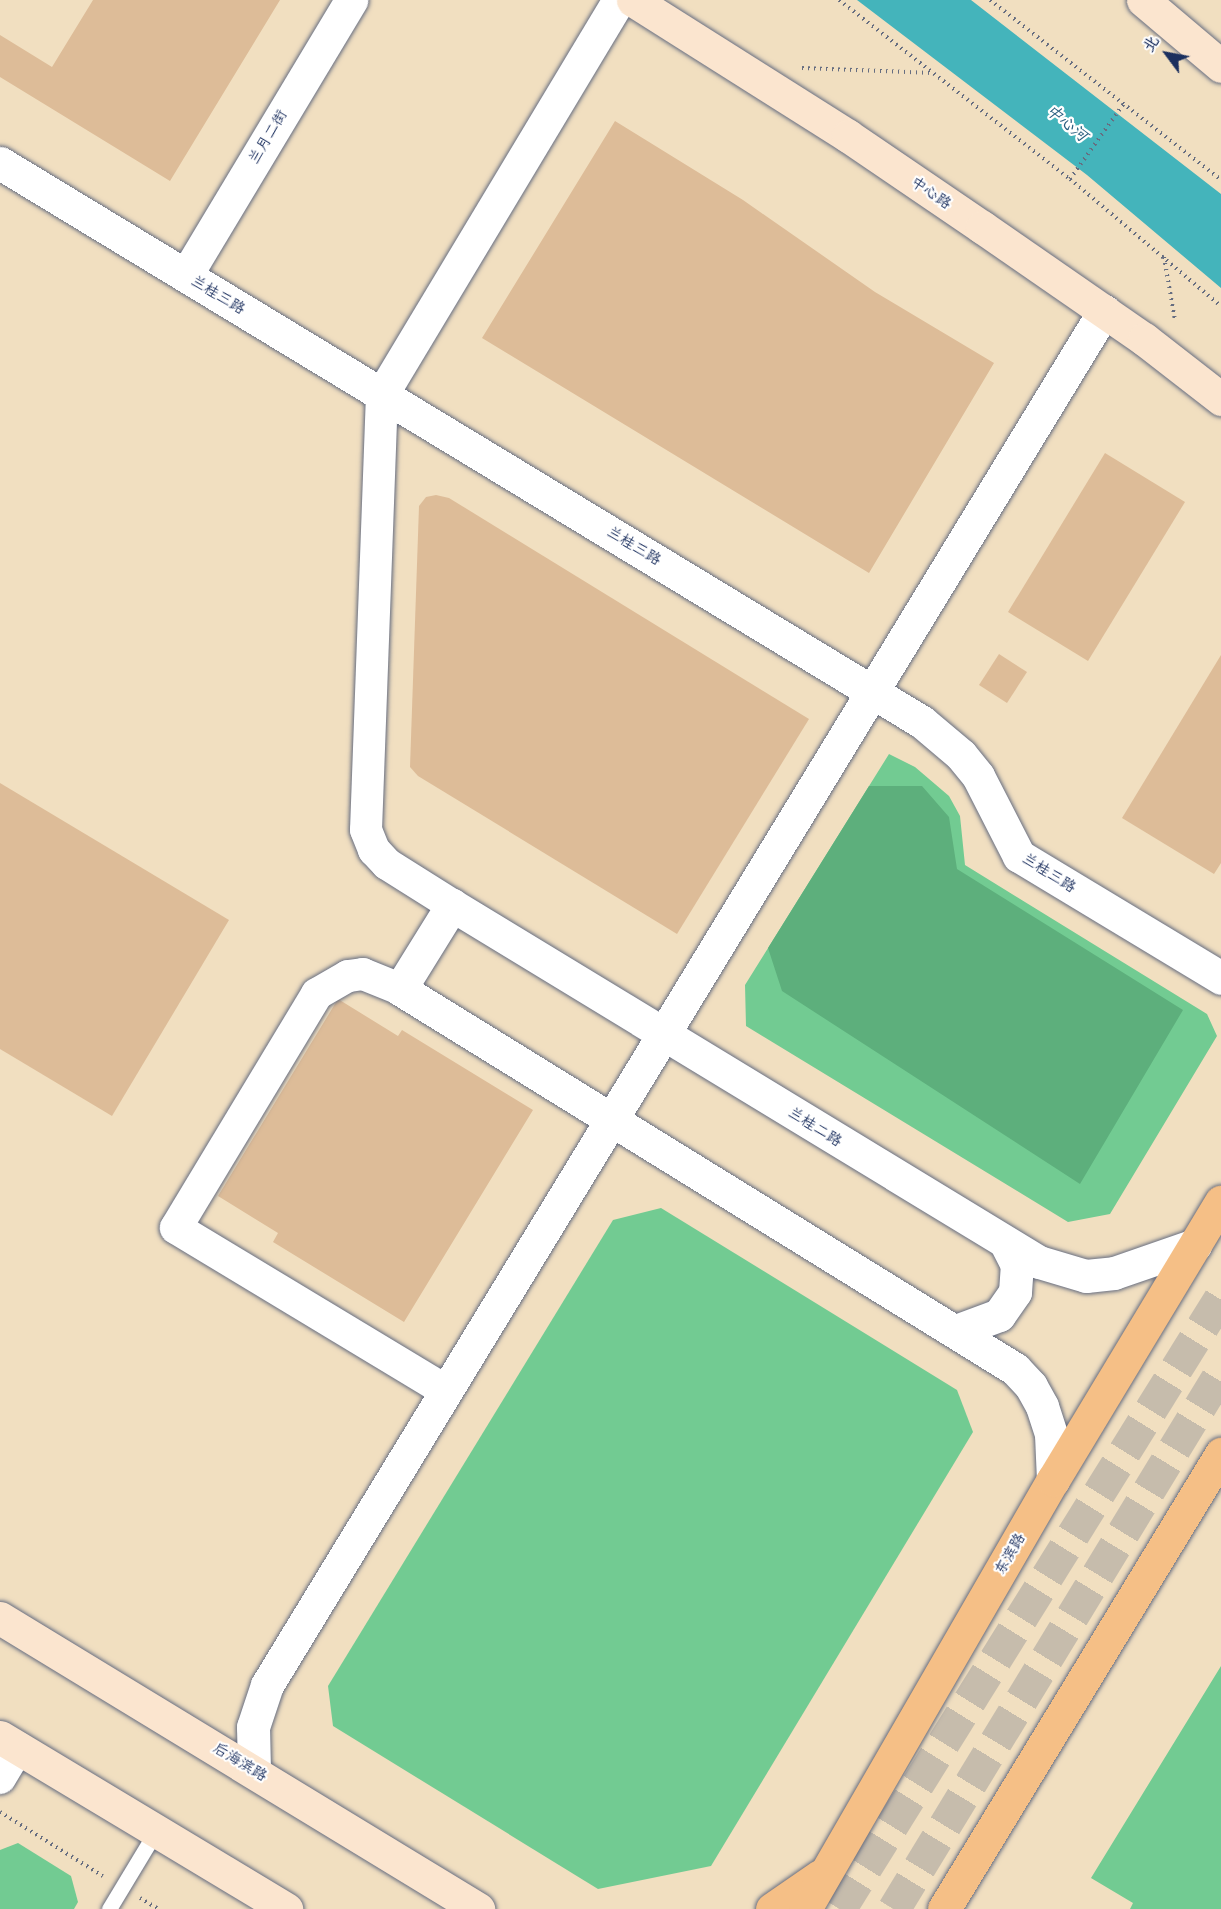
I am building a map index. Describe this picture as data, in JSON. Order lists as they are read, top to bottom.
{
  "streets": {
    "main road": ["中心路", "东滨路", "后海滨路"],
    "street": ["兰月二街", "兰桂三路", "兰桂二路"]
  },
  "crossings": [
    ["兰月二街", "兰桂三路"],
    ["兰桂二路", "东滨路"]
  ],
  "water": ["中心河"],
  "north": "top left"
}
